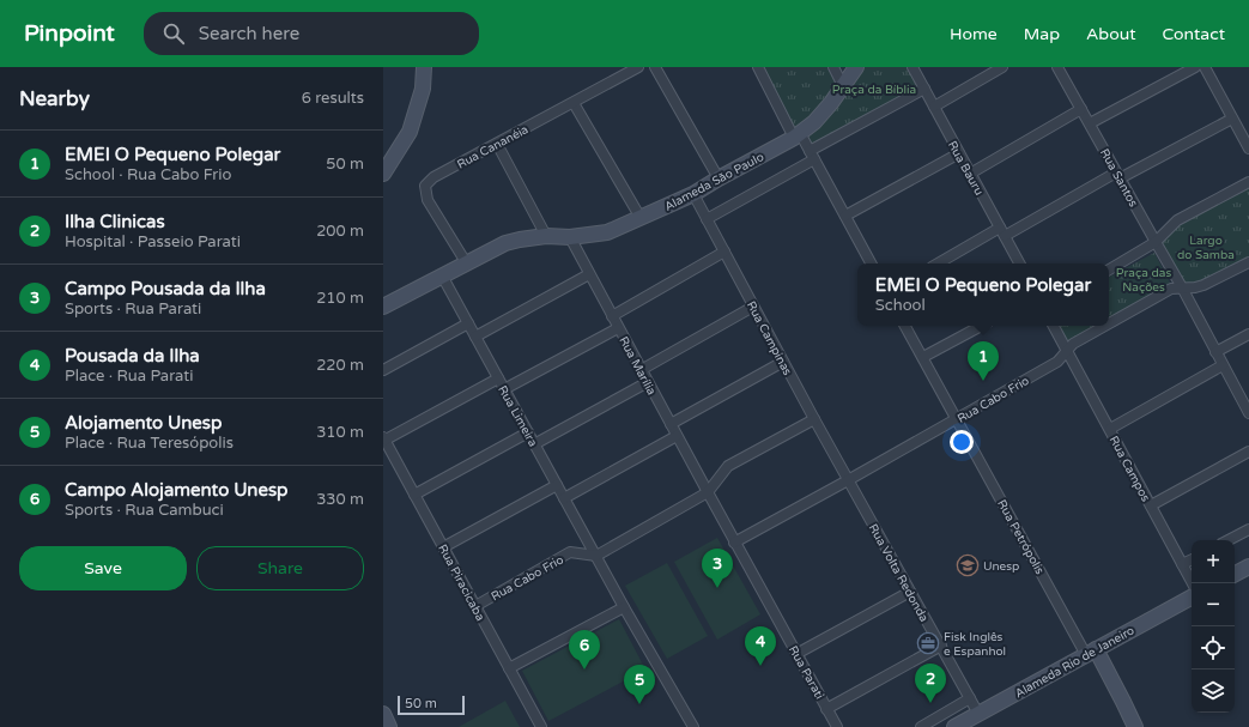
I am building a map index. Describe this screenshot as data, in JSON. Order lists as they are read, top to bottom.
{
  "streets": {
    "street": [
      "Rua Cananéia",
      "Rua Bauru",
      "Rua Santos",
      "Alameda São Paulo",
      "Rua Campinas",
      "Rua Marília",
      "Rua Cabo Frio",
      "Rua Limeira",
      "Rua Campos",
      "Rua Petrópolis",
      "Rua Volta Redonda",
      "Rua Piracicaba",
      "Alameda Rio de Janeiro",
      "Rua Parati"
    ]
  },
  "crossings": [
    ["Rua Cananéia", "Alameda São Paulo"],
    ["Rua Santos", "Rua Cabo Frio"],
    ["Alameda São Paulo", "Rua Campinas"],
    ["Alameda São Paulo", "Rua Marília"],
    ["Alameda São Paulo", "Rua Limeira"],
    ["Rua Campinas", "Rua Cabo Frio"],
    ["Rua Campinas", "Rua Volta Redonda"],
    ["Rua Marília", "Rua Parati"],
    ["Rua Cabo Frio", "Rua Limeira"],
    ["Rua Cabo Frio", "Rua Campos"],
    ["Rua Cabo Frio", "Rua Petrópolis"],
    ["Rua Cabo Frio", "Rua Volta Redonda"],
    ["Rua Cabo Frio", "Rua Piracicaba"],
    ["Rua Cabo Frio", "Rua Parati"],
    ["Rua Petrópolis", "Alameda Rio de Janeiro"],
    ["Rua Volta Redonda", "Alameda Rio de Janeiro"]
  ],
  "parks": ["Praça da Bíblia", "Largo do Samba", "Praça das Nações"],
  "places": {
    "school or university": ["Unesp"],
    "office": ["Fisk Inglês e Espanhol"]
  },
  "scale_bar": "50 m",
  "page": {
    "header": "Pinpoint",
    "search": "Search here",
    "nav": [
      "Home",
      "Map",
      "About",
      "Contact"
    ],
    "heading": ["Nearby", "6 results"],
    "list": [
      {
        "mark": "1",
        "name": "EMEI O Pequeno Polegar",
        "note": "School · Rua Cabo Frio",
        "value": "50 m"
      },
      {
        "mark": "2",
        "name": "Ilha Clinicas",
        "note": "Hospital · Passeio Parati",
        "value": "200 m"
      },
      {
        "mark": "3",
        "name": "Campo Pousada da Ilha",
        "note": "Sports · Rua Parati",
        "value": "210 m"
      },
      {
        "mark": "4",
        "name": "Pousada da Ilha",
        "note": "Place · Rua Parati",
        "value": "220 m"
      },
      {
        "mark": "5",
        "name": "Alojamento Unesp",
        "note": "Place · Rua Teresópolis",
        "value": "310 m"
      },
      {
        "mark": "6",
        "name": "Campo Alojamento Unesp",
        "note": "Sports · Rua Cambuci",
        "value": "330 m"
      }
    ],
    "popup": ["EMEI O Pequeno Polegar", "School"],
    "pins": [
      "1",
      "3",
      "4",
      "6",
      "2",
      "5"
    ],
    "buttons": ["Save", "Share"],
    "map_buttons": ["+", "−"],
    "scale": "50 m"
  }
}
